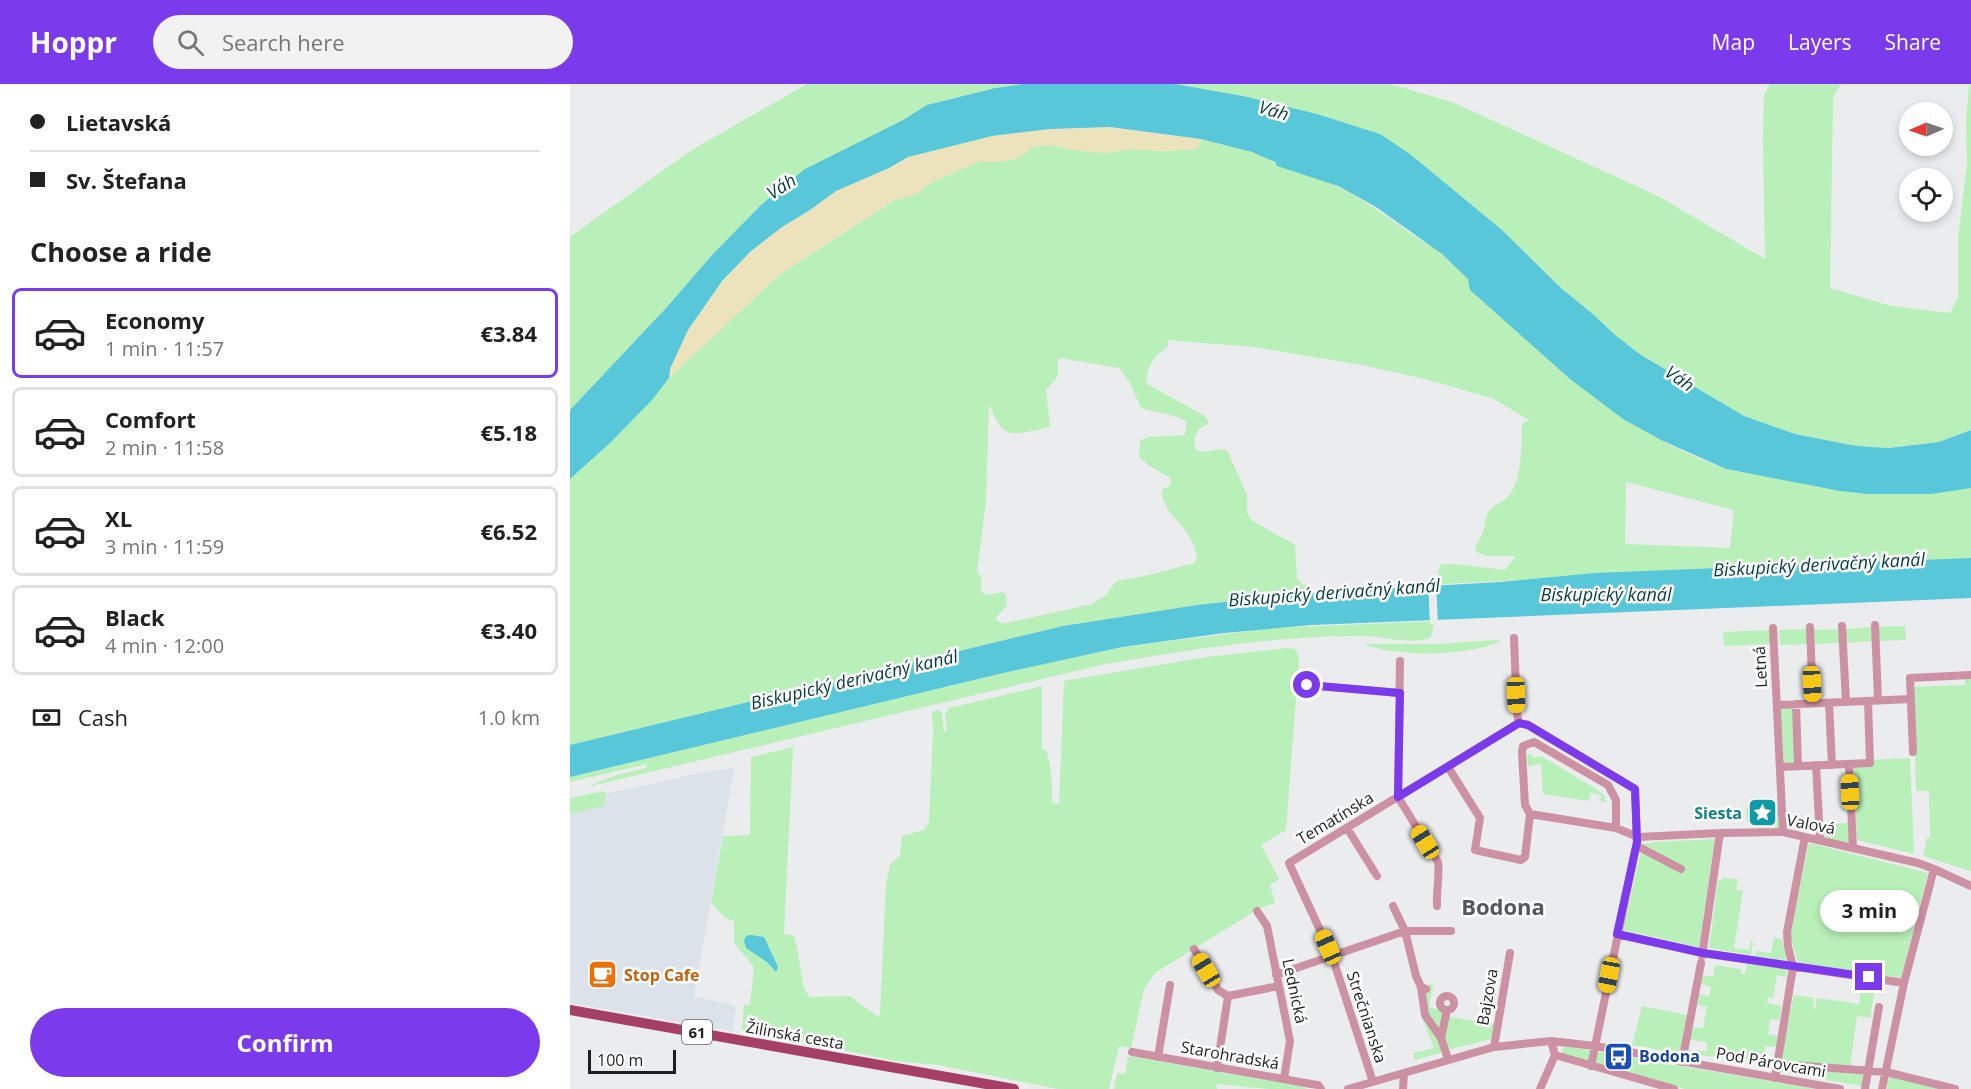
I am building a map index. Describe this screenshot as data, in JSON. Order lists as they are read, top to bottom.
{
  "streets": {
    "main road": ["61", "Žilinská cesta"],
    "street": [
      "Letná",
      "Tematínska",
      "Valová",
      "Lednická",
      "Bajzova",
      "Strečnianska",
      "Starohradská",
      "Pod Párovcami"
    ]
  },
  "crossings": [
    ["Letná", "Valová"],
    ["Tematínska", "Strečnianska"],
    ["Lednická", "Starohradská"],
    ["Bajzova", "Pod Párovcami"],
    ["Strečnianska", "Pod Párovcami"]
  ],
  "districts": ["Bodona"],
  "water": ["Váh", "Biskupický derivačný kanál", "Biskupický kanál"],
  "places": {
    "place": ["Siesta"],
    "cafe": ["Stop Cafe"],
    "bus stop": ["Bodona"]
  },
  "scale_bar": "100 m",
  "north": "left",
  "page": {
    "header": "Hoppr",
    "search": "Search here",
    "nav": ["Map", "Layers", "Share"],
    "banner": ["Lietavská", "Sv. Štefana"],
    "heading": "Choose a ride",
    "list": [
      {
        "name": "Economy",
        "note": "1 min · 11:57",
        "value": "€3.84"
      },
      {
        "name": "Comfort",
        "note": "2 min · 11:58",
        "value": "€5.18"
      },
      {
        "name": "XL",
        "note": "3 min · 11:59",
        "value": "€6.52"
      },
      {
        "name": "Black",
        "note": "4 min · 12:00",
        "value": "€3.40"
      }
    ],
    "pay": ["Cash", "1.0 km"],
    "bubble": "3 min",
    "buttons": "Confirm",
    "scale": "100 m"
  }
}
